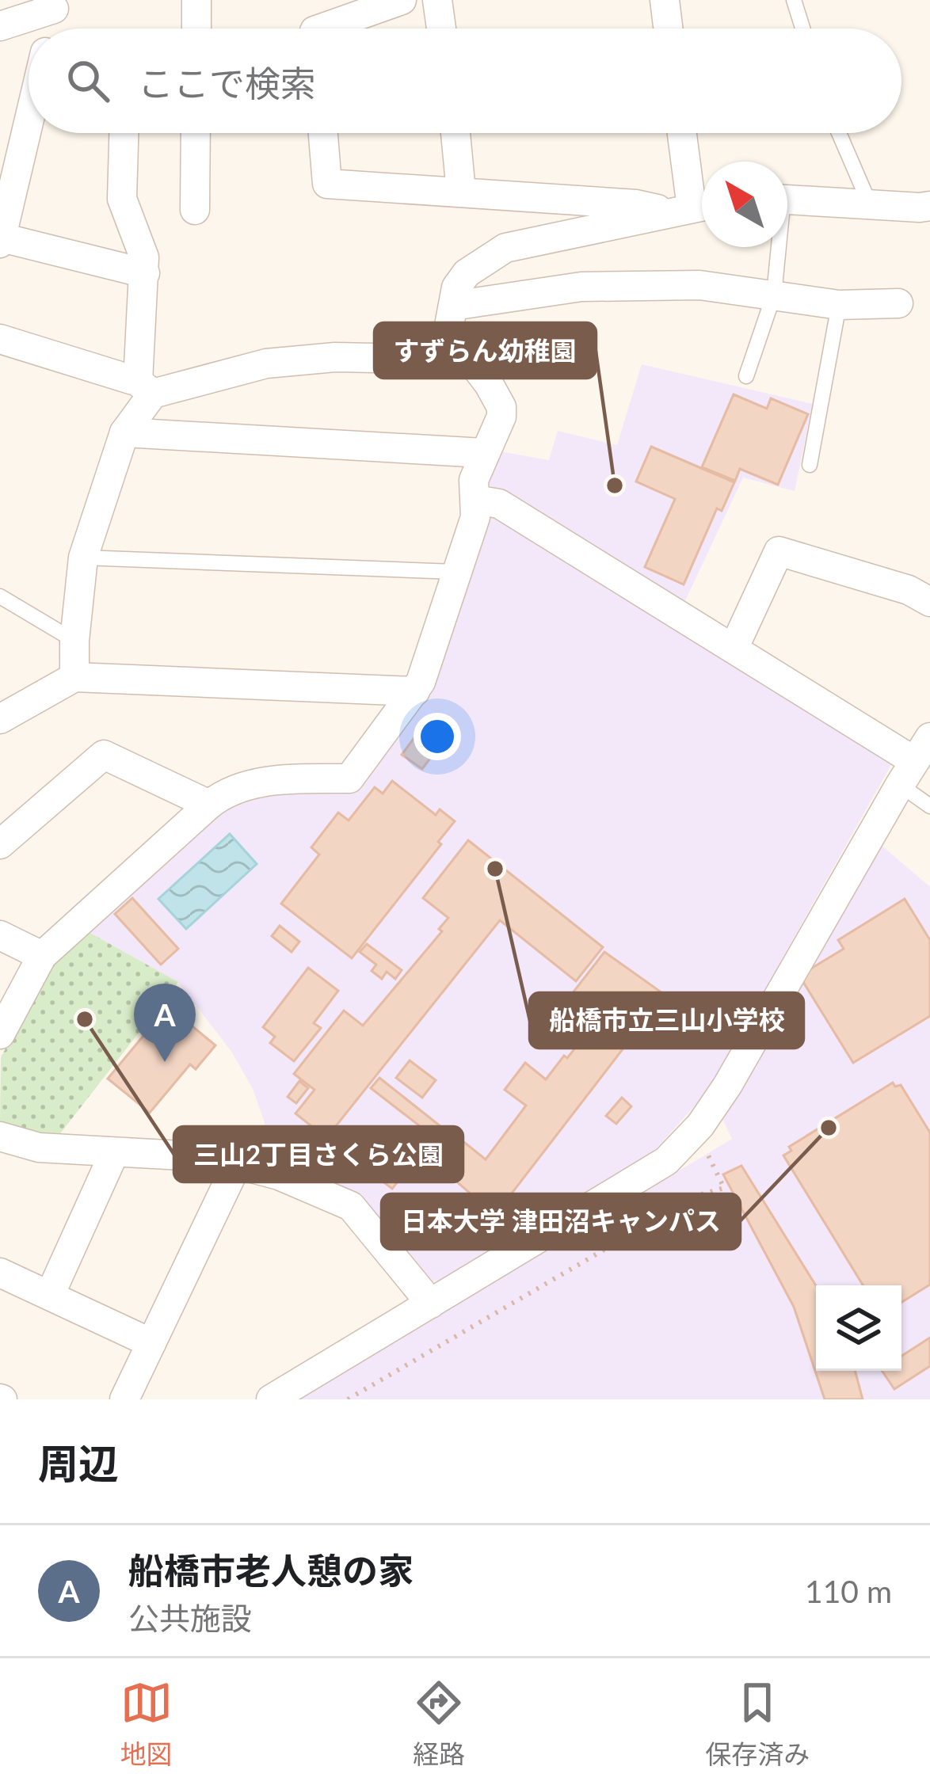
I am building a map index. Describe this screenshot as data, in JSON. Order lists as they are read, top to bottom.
{
  "places": [
    "すずらん幼稚園",
    "船橋市立三山小学校",
    "三山2丁目さくら公園",
    "日本大学 津田沼キャンパス"
  ],
  "north": "top left",
  "page": {
    "search": "ここで検索",
    "pins": "A",
    "heading": "周辺",
    "list": [
      {
        "mark": "A",
        "name": "船橋市老人憩の家",
        "note": "公共施設",
        "value": "110 m"
      }
    ],
    "nav": ["地図", "経路", "保存済み"]
  }
}
